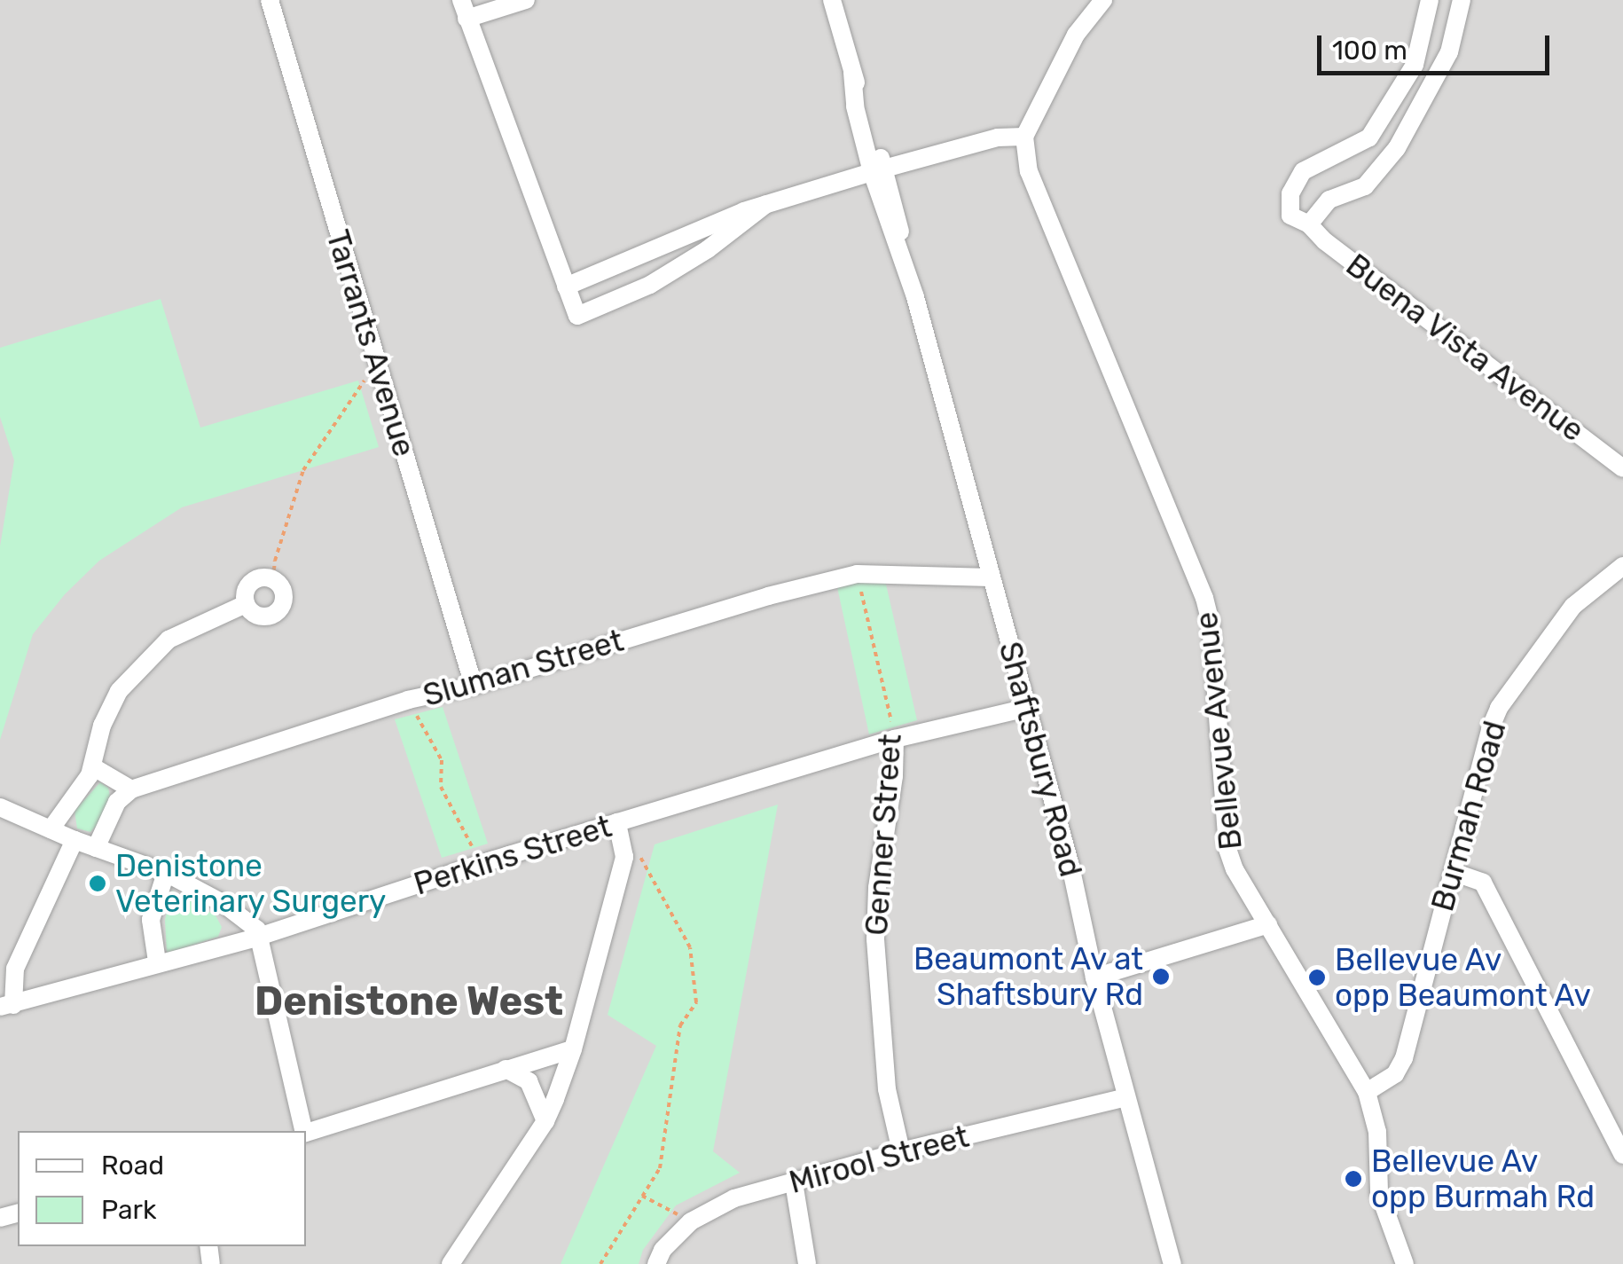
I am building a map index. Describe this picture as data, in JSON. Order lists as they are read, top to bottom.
{
  "streets": {
    "street": [
      "Tarrants Avenue",
      "Buena Vista Avenue",
      "Sluman Street",
      "Bellevue Avenue",
      "Shaftsbury Road",
      "Burmah Road",
      "Genner Street",
      "Perkins Street",
      "Mirool Street"
    ]
  },
  "crossings": [
    ["Tarrants Avenue", "Sluman Street"],
    ["Sluman Street", "Shaftsbury Road"],
    ["Sluman Street", "Genner Street"],
    ["Bellevue Avenue", "Burmah Road"],
    ["Shaftsbury Road", "Perkins Street"],
    ["Shaftsbury Road", "Mirool Street"],
    ["Genner Street", "Perkins Street"],
    ["Genner Street", "Mirool Street"]
  ],
  "districts": ["Denistone West"],
  "places": [
    "Denistone Veterinary Surgery",
    "Beaumont Av at Shaftsbury Rd",
    "Bellevue Av opp Beaumont Av",
    "Bellevue Av opp Burmah Rd"
  ],
  "legend": ["Road", "Park"],
  "scale_bar": "100 m"
}
